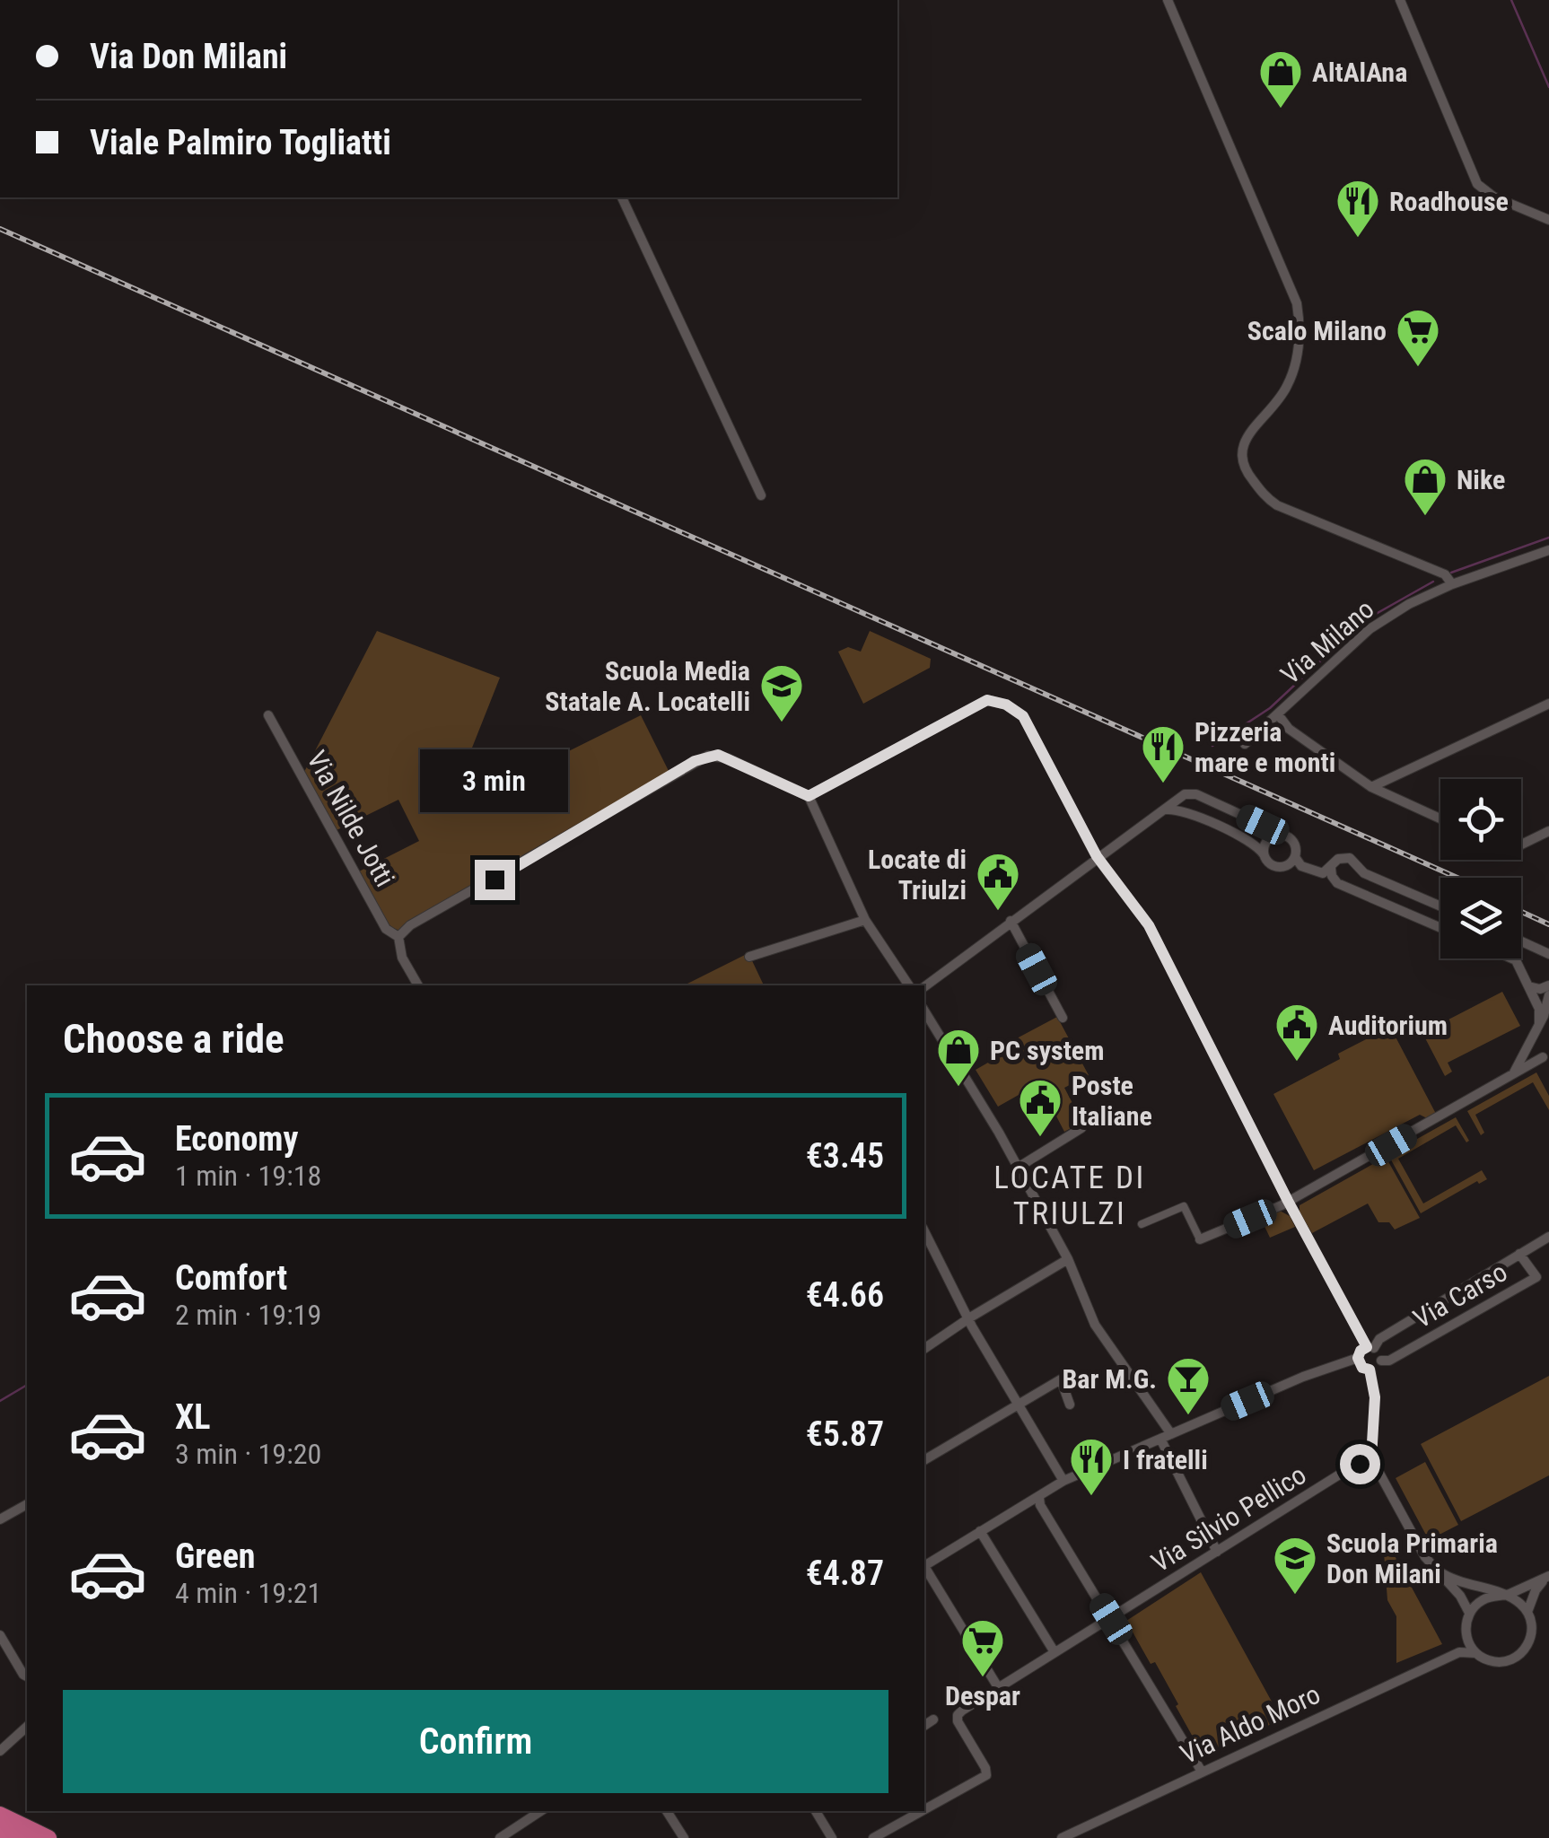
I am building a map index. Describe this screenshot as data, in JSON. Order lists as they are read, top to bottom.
{
  "streets": {
    "street": [
      "Via Milano",
      "Via Nilde Jotti",
      "Via Carso",
      "Via Silvio Pellico",
      "Via Aldo Moro"
    ]
  },
  "districts": ["LOCATE DI TRIULZI"],
  "places": {
    "shop": ["AltAlAna", "Nike", "PC system"],
    "restaurant": ["Roadhouse", "Pizzeria mare e monti", "I fratelli"],
    "supermarket": ["Scalo Milano", "Despar"],
    "school or university": ["Scuola Media Statale A. Locatelli", "Scuola Primaria Don Milani"],
    "public building": ["Locate di Triulzi", "Auditorium", "Poste Italiane"],
    "bar": ["Bar M.G."]
  },
  "page": {
    "banner": ["Via Don Milani", "Viale Palmiro Togliatti"],
    "bubble": "3 min",
    "heading": "Choose a ride",
    "list": [
      {
        "name": "Economy",
        "note": "1 min · 19:18",
        "value": "€3.45"
      },
      {
        "name": "Comfort",
        "note": "2 min · 19:19",
        "value": "€4.66"
      },
      {
        "name": "XL",
        "note": "3 min · 19:20",
        "value": "€5.87"
      },
      {
        "name": "Green",
        "note": "4 min · 19:21",
        "value": "€4.87"
      }
    ],
    "buttons": "Confirm"
  }
}
